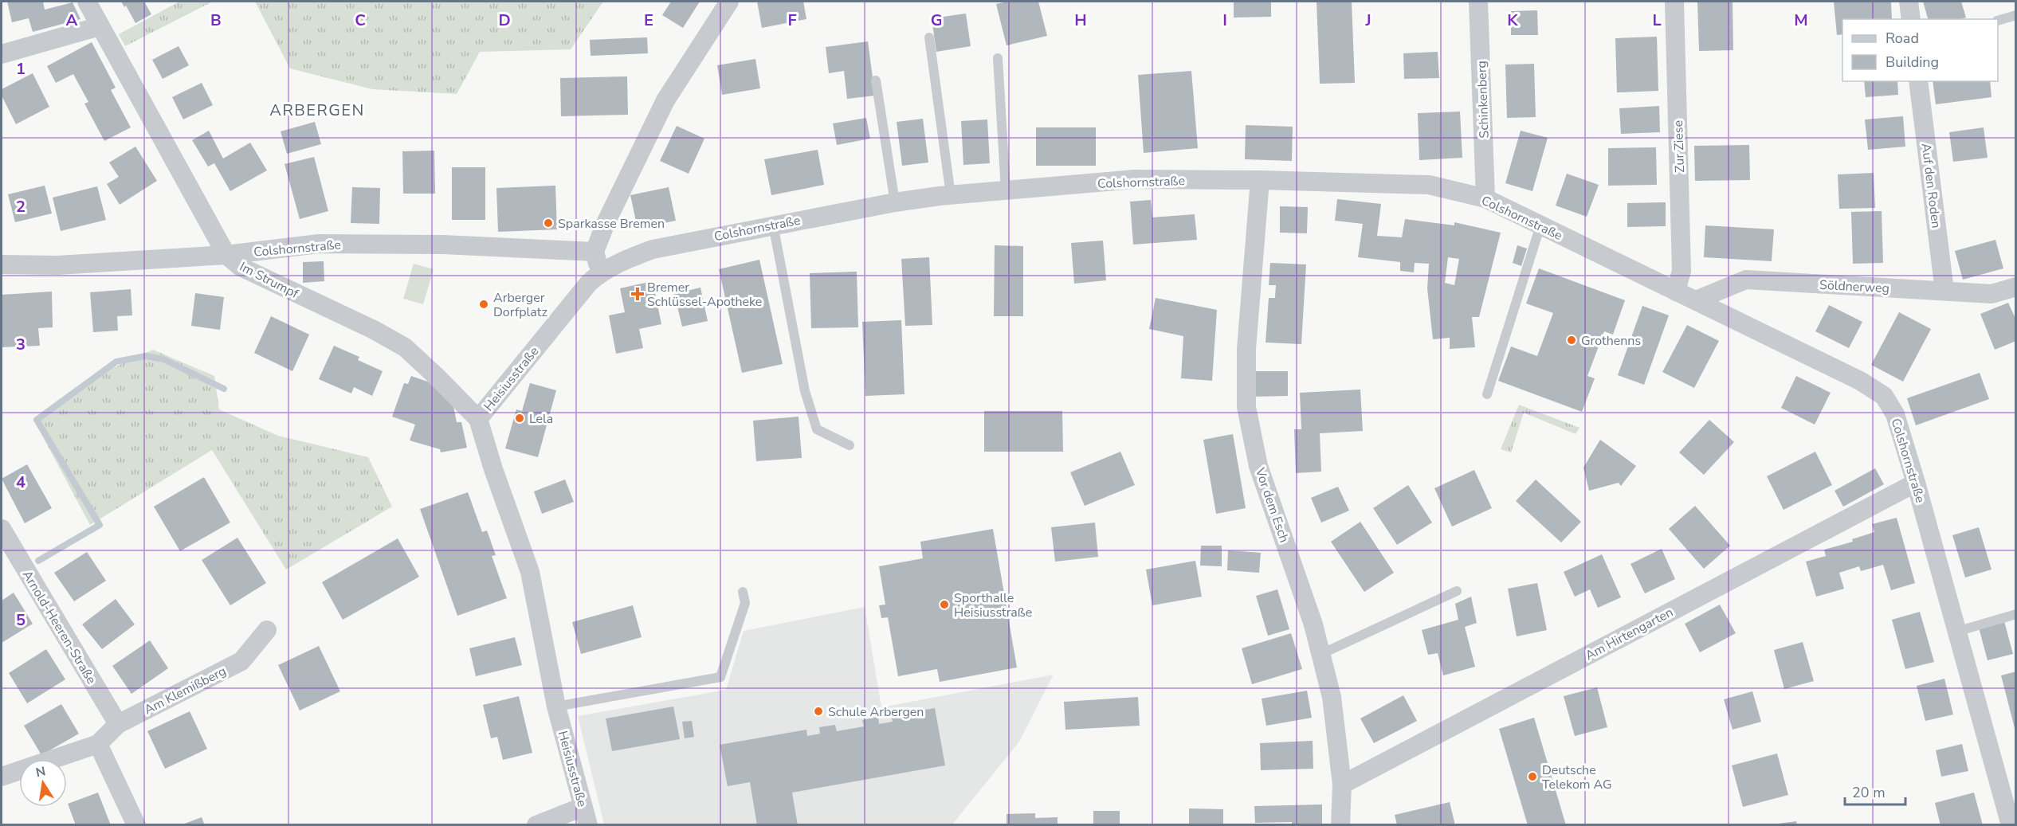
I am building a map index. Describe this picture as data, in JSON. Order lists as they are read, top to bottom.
{
  "streets": {
    "street": [
      "Schinkenberg",
      "Zur Ziese",
      "Colshornstraße",
      "Auf den Roden",
      "Im Strumpf",
      "Söldnerweg",
      "Heisiusstraße",
      "Vor dem Esch",
      "Arnold-Heeren-Straße",
      "Am Hirtengarten",
      "Am Klemißberg"
    ]
  },
  "crossings": [
    ["Schinkenberg", "Colshornstraße"],
    ["Zur Ziese", "Colshornstraße"],
    ["Colshornstraße", "Im Strumpf"],
    ["Colshornstraße", "Söldnerweg"],
    ["Colshornstraße", "Heisiusstraße"],
    ["Colshornstraße", "Vor dem Esch"],
    ["Colshornstraße", "Am Hirtengarten"],
    ["Auf den Roden", "Söldnerweg"],
    ["Im Strumpf", "Heisiusstraße"],
    ["Vor dem Esch", "Am Hirtengarten"],
    ["Arnold-Heeren-Straße", "Am Klemißberg"]
  ],
  "districts": ["ARBERGEN"],
  "places": {
    "other": [
      "Sparkasse Bremen",
      "Arberger Dorfplatz",
      "Grothenns",
      "Lela",
      "Sporthalle Heisiusstraße",
      "Schule Arbergen",
      "Deutsche Telekom AG"
    ],
    "health": ["Bremer Schlüssel-Apotheke"]
  },
  "legend": ["Road", "Building"],
  "scale_bar": "20 m",
  "north": "top",
  "grid": {
    "columns": [
      "A",
      "B",
      "C",
      "D",
      "E",
      "F",
      "G",
      "H",
      "I",
      "J",
      "K",
      "L",
      "M"
    ],
    "rows": [
      "1",
      "2",
      "3",
      "4",
      "5"
    ]
  }
}
